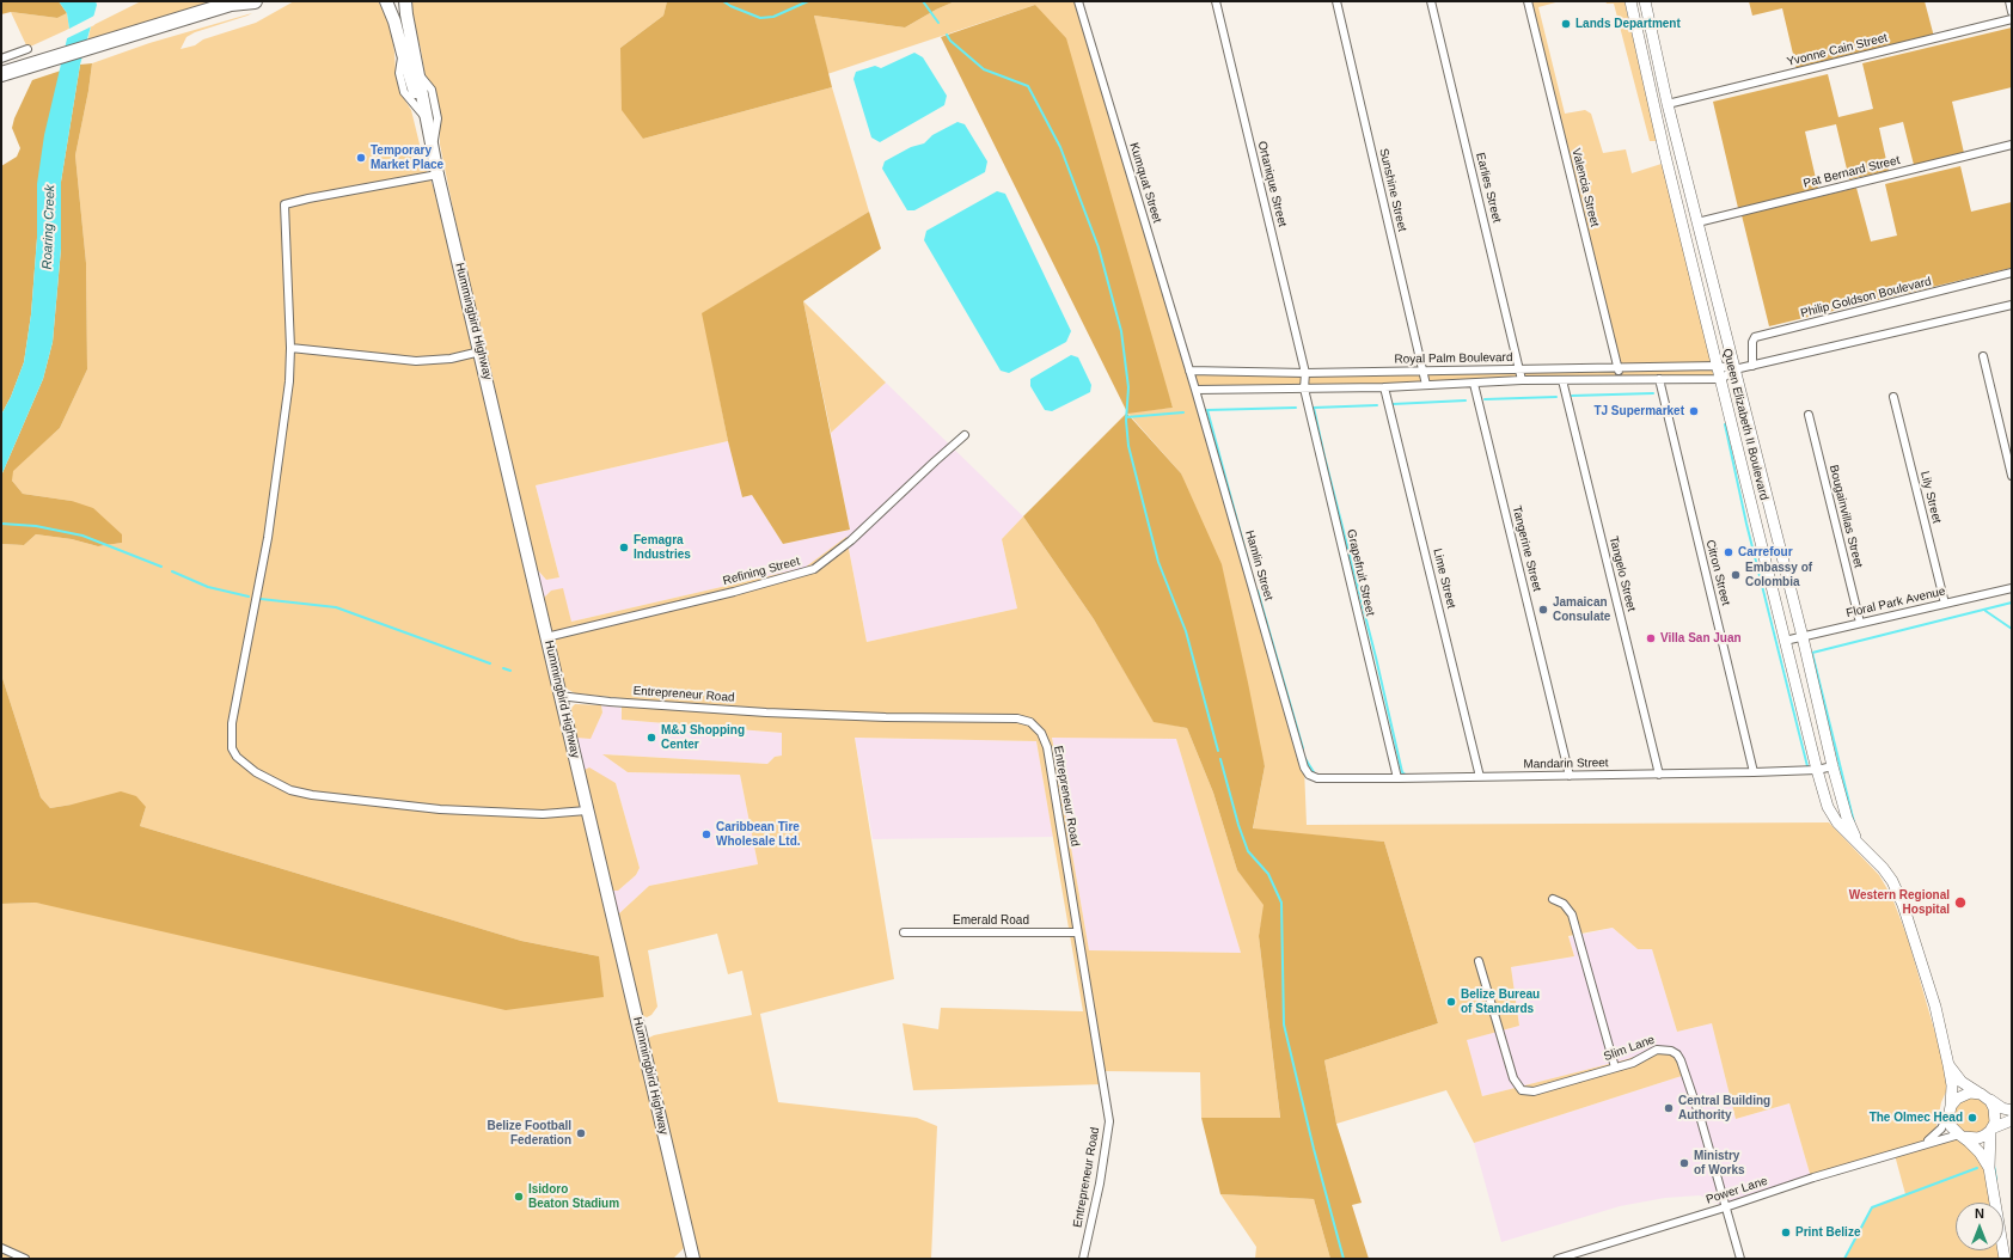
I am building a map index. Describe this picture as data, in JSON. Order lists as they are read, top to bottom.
{
  "streets": {
    "main road": ["Hummingbird Highway"],
    "street": [
      "Yvonne Cain Street",
      "Pat Bernard Street",
      "Kumquat Street",
      "Ortanique Street",
      "Earlies Street",
      "Valencia Street",
      "Sunshine Street",
      "Philip Goldson Boulevard",
      "Royal Palm Boulevard",
      "Queen Elizabeth II Boulevard",
      "Lily Street",
      "Bougainvillas Street",
      "Tangerine Street",
      "Hamlin Street",
      "Refining Street",
      "Grapefruit Street",
      "Citron Street",
      "Tangelo Street",
      "Lime Street",
      "Floral Park Avenue",
      "Entrepreneur Road",
      "Mandarin Street",
      "Emerald Road",
      "Slim Lane",
      "Power Lane"
    ]
  },
  "crossings": [
    ["Yvonne Cain Street", "Queen Elizabeth II Boulevard"],
    ["Pat Bernard Street", "Queen Elizabeth II Boulevard"],
    ["Kumquat Street", "Royal Palm Boulevard"],
    ["Kumquat Street", "Hamlin Street"],
    ["Ortanique Street", "Royal Palm Boulevard"],
    ["Ortanique Street", "Grapefruit Street"],
    ["Earlies Street", "Royal Palm Boulevard"],
    ["Valencia Street", "Royal Palm Boulevard"],
    ["Sunshine Street", "Royal Palm Boulevard"],
    ["Hummingbird Highway", "Refining Street"],
    ["Hummingbird Highway", "Entrepreneur Road"],
    ["Royal Palm Boulevard", "Queen Elizabeth II Boulevard"],
    ["Royal Palm Boulevard", "Tangerine Street"],
    ["Royal Palm Boulevard", "Hamlin Street"],
    ["Royal Palm Boulevard", "Grapefruit Street"],
    ["Royal Palm Boulevard", "Citron Street"],
    ["Royal Palm Boulevard", "Tangelo Street"],
    ["Royal Palm Boulevard", "Lime Street"],
    ["Queen Elizabeth II Boulevard", "Floral Park Avenue"],
    ["Queen Elizabeth II Boulevard", "Mandarin Street"],
    ["Queen Elizabeth II Boulevard", "Power Lane"],
    ["Lily Street", "Floral Park Avenue"],
    ["Bougainvillas Street", "Floral Park Avenue"],
    ["Tangerine Street", "Mandarin Street"],
    ["Hamlin Street", "Mandarin Street"],
    ["Grapefruit Street", "Mandarin Street"],
    ["Citron Street", "Mandarin Street"],
    ["Tangelo Street", "Mandarin Street"],
    ["Lime Street", "Mandarin Street"],
    ["Entrepreneur Road", "Emerald Road"],
    ["Slim Lane", "Power Lane"]
  ],
  "water": ["Roaring Creek"],
  "places": [
    "Lands Department",
    "Temporary Market Place",
    "TJ Supermarket",
    "Femagra Industries",
    "Carrefour",
    "Embassy of Colombia",
    "Jamaican Consulate",
    "Villa San Juan",
    "M&J Shopping Center",
    "Caribbean Tire Wholesale Ltd.",
    "Western Regional Hospital",
    "Belize Bureau of Standards",
    "Central Building Authority",
    "The Olmec Head",
    "Belize Football Federation",
    "Ministry of Works",
    "Isidoro Beaton Stadium",
    "Print Belize"
  ],
  "north": "top"
}
